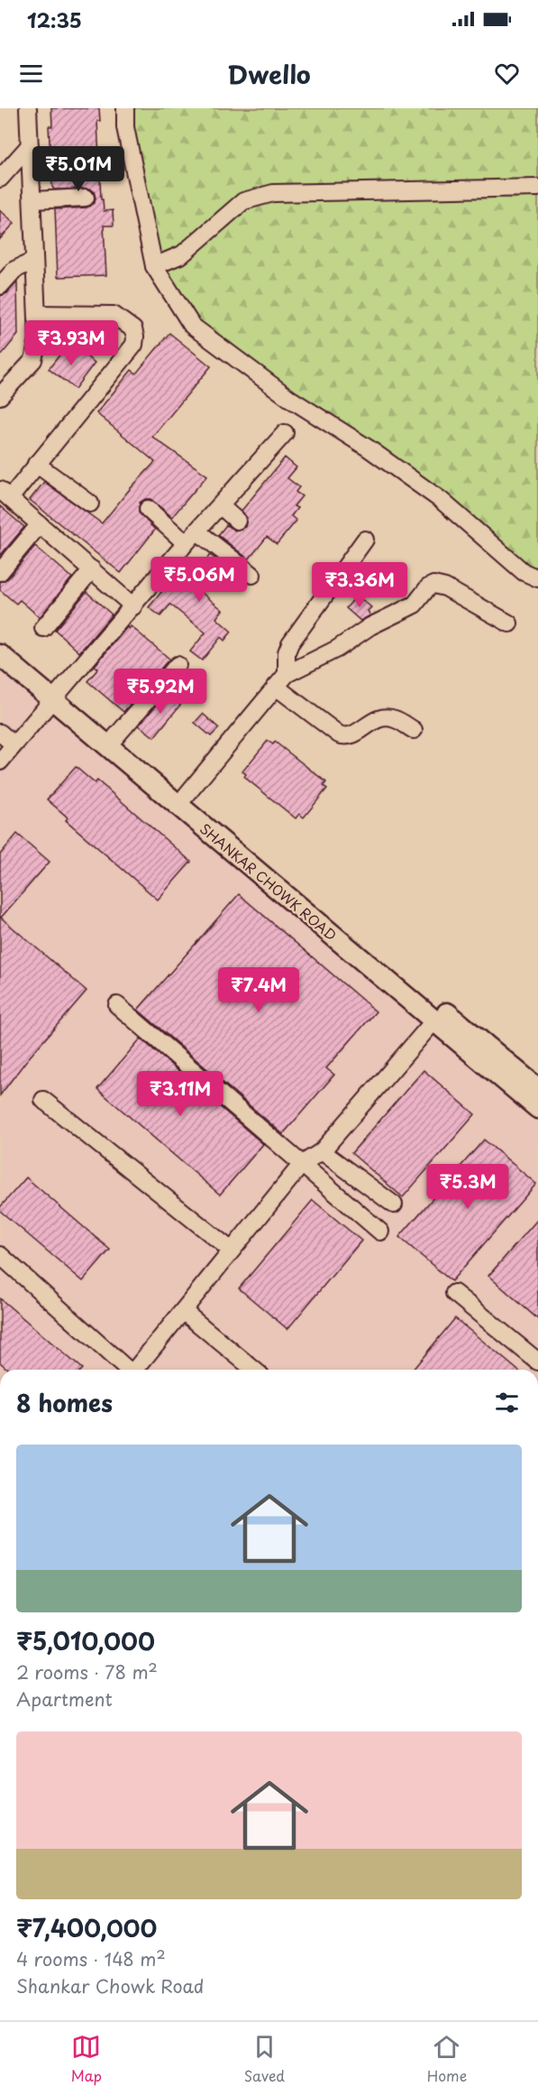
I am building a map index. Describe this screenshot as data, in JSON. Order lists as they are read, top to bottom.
{
  "streets": {
    "main road": ["SHANKAR CHOWK ROAD"]
  },
  "page": {
    "status": "12:35",
    "header": "Dwello",
    "price": [
      "₹5.01M",
      "₹3.93M",
      "₹5.06M",
      "₹3.36M",
      "₹5.92M",
      "₹7.4M",
      "₹3.11M",
      "₹5.3M"
    ],
    "heading": "8 homes",
    "list": [
      {
        "name": "₹5,010,000",
        "note": "2 rooms · 78 m² · Apartment"
      },
      {
        "name": "₹7,400,000",
        "note": "4 rooms · 148 m² · Shankar Chowk Road"
      }
    ],
    "tabs": ["Map", "Saved", "Home"]
  }
}
